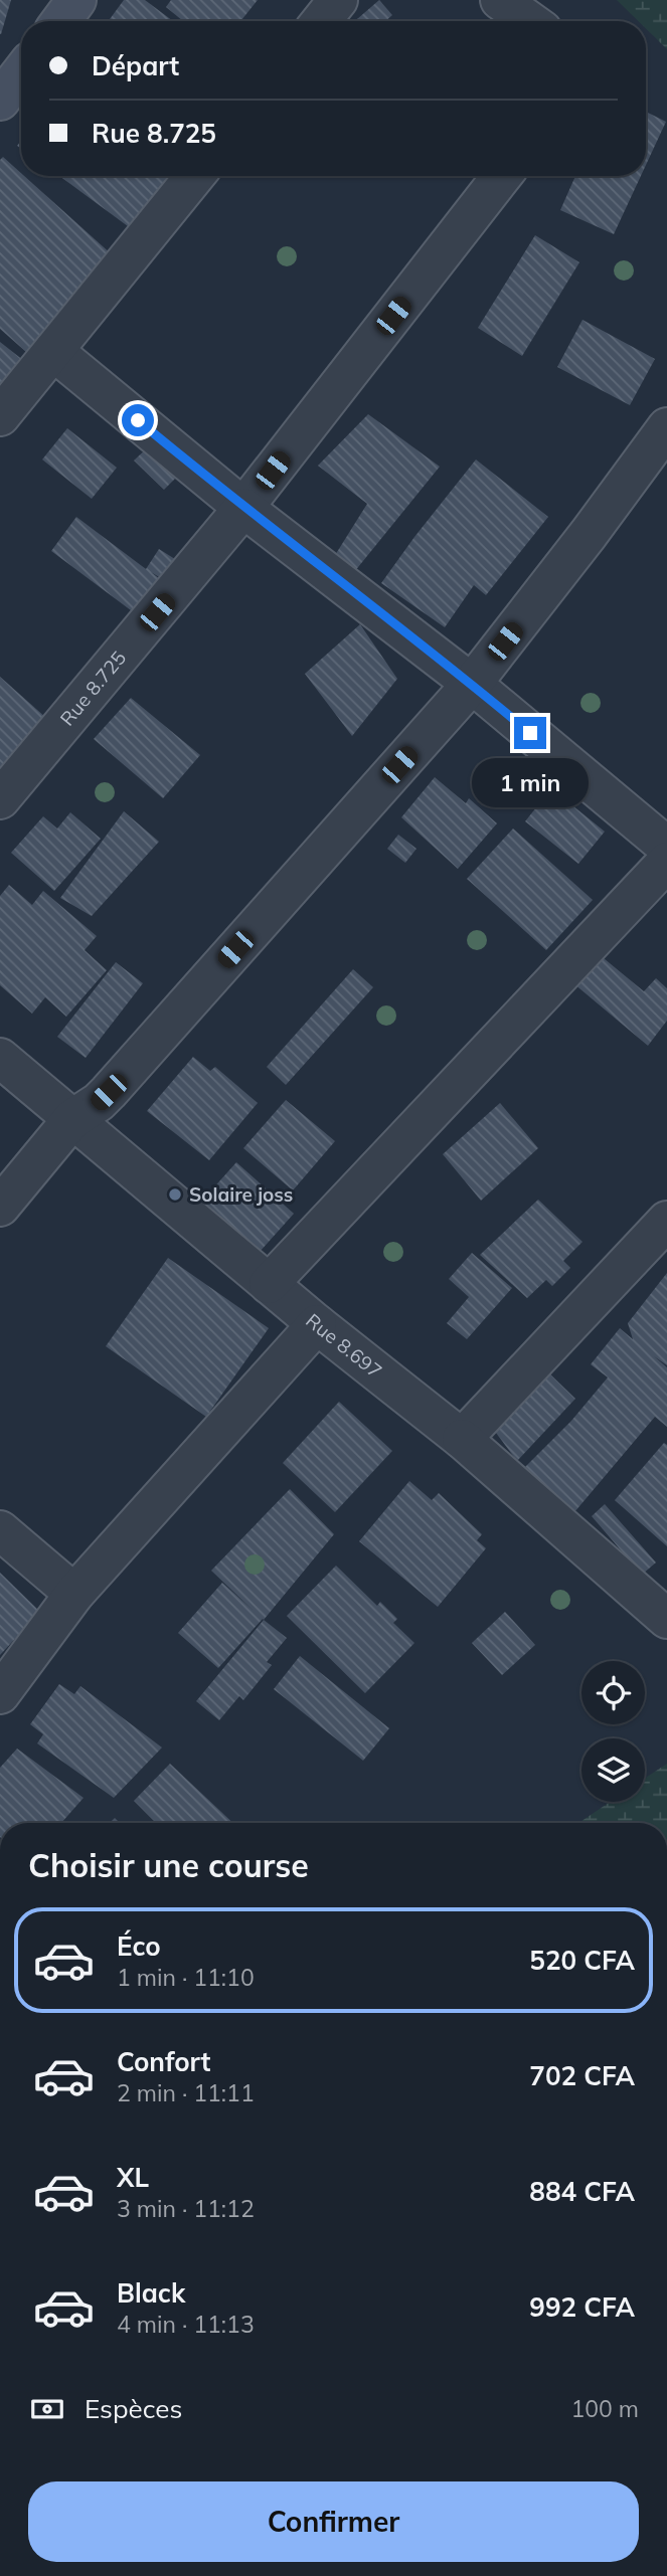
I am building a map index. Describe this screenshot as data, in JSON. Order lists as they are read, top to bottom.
{
  "streets": {
    "street": ["Rue 8.725", "Rue 8.697"]
  },
  "places": ["Solaire joss"],
  "page": {
    "banner": ["Départ", "Rue 8.725"],
    "bubble": "1 min",
    "heading": "Choisir une course",
    "list": [
      {
        "name": "Éco",
        "note": "1 min · 11:10",
        "value": "520 CFA"
      },
      {
        "name": "Confort",
        "note": "2 min · 11:11",
        "value": "702 CFA"
      },
      {
        "name": "XL",
        "note": "3 min · 11:12",
        "value": "884 CFA"
      },
      {
        "name": "Black",
        "note": "4 min · 11:13",
        "value": "992 CFA"
      }
    ],
    "pay": ["Espèces", "100 m"],
    "buttons": "Confirmer"
  }
}
